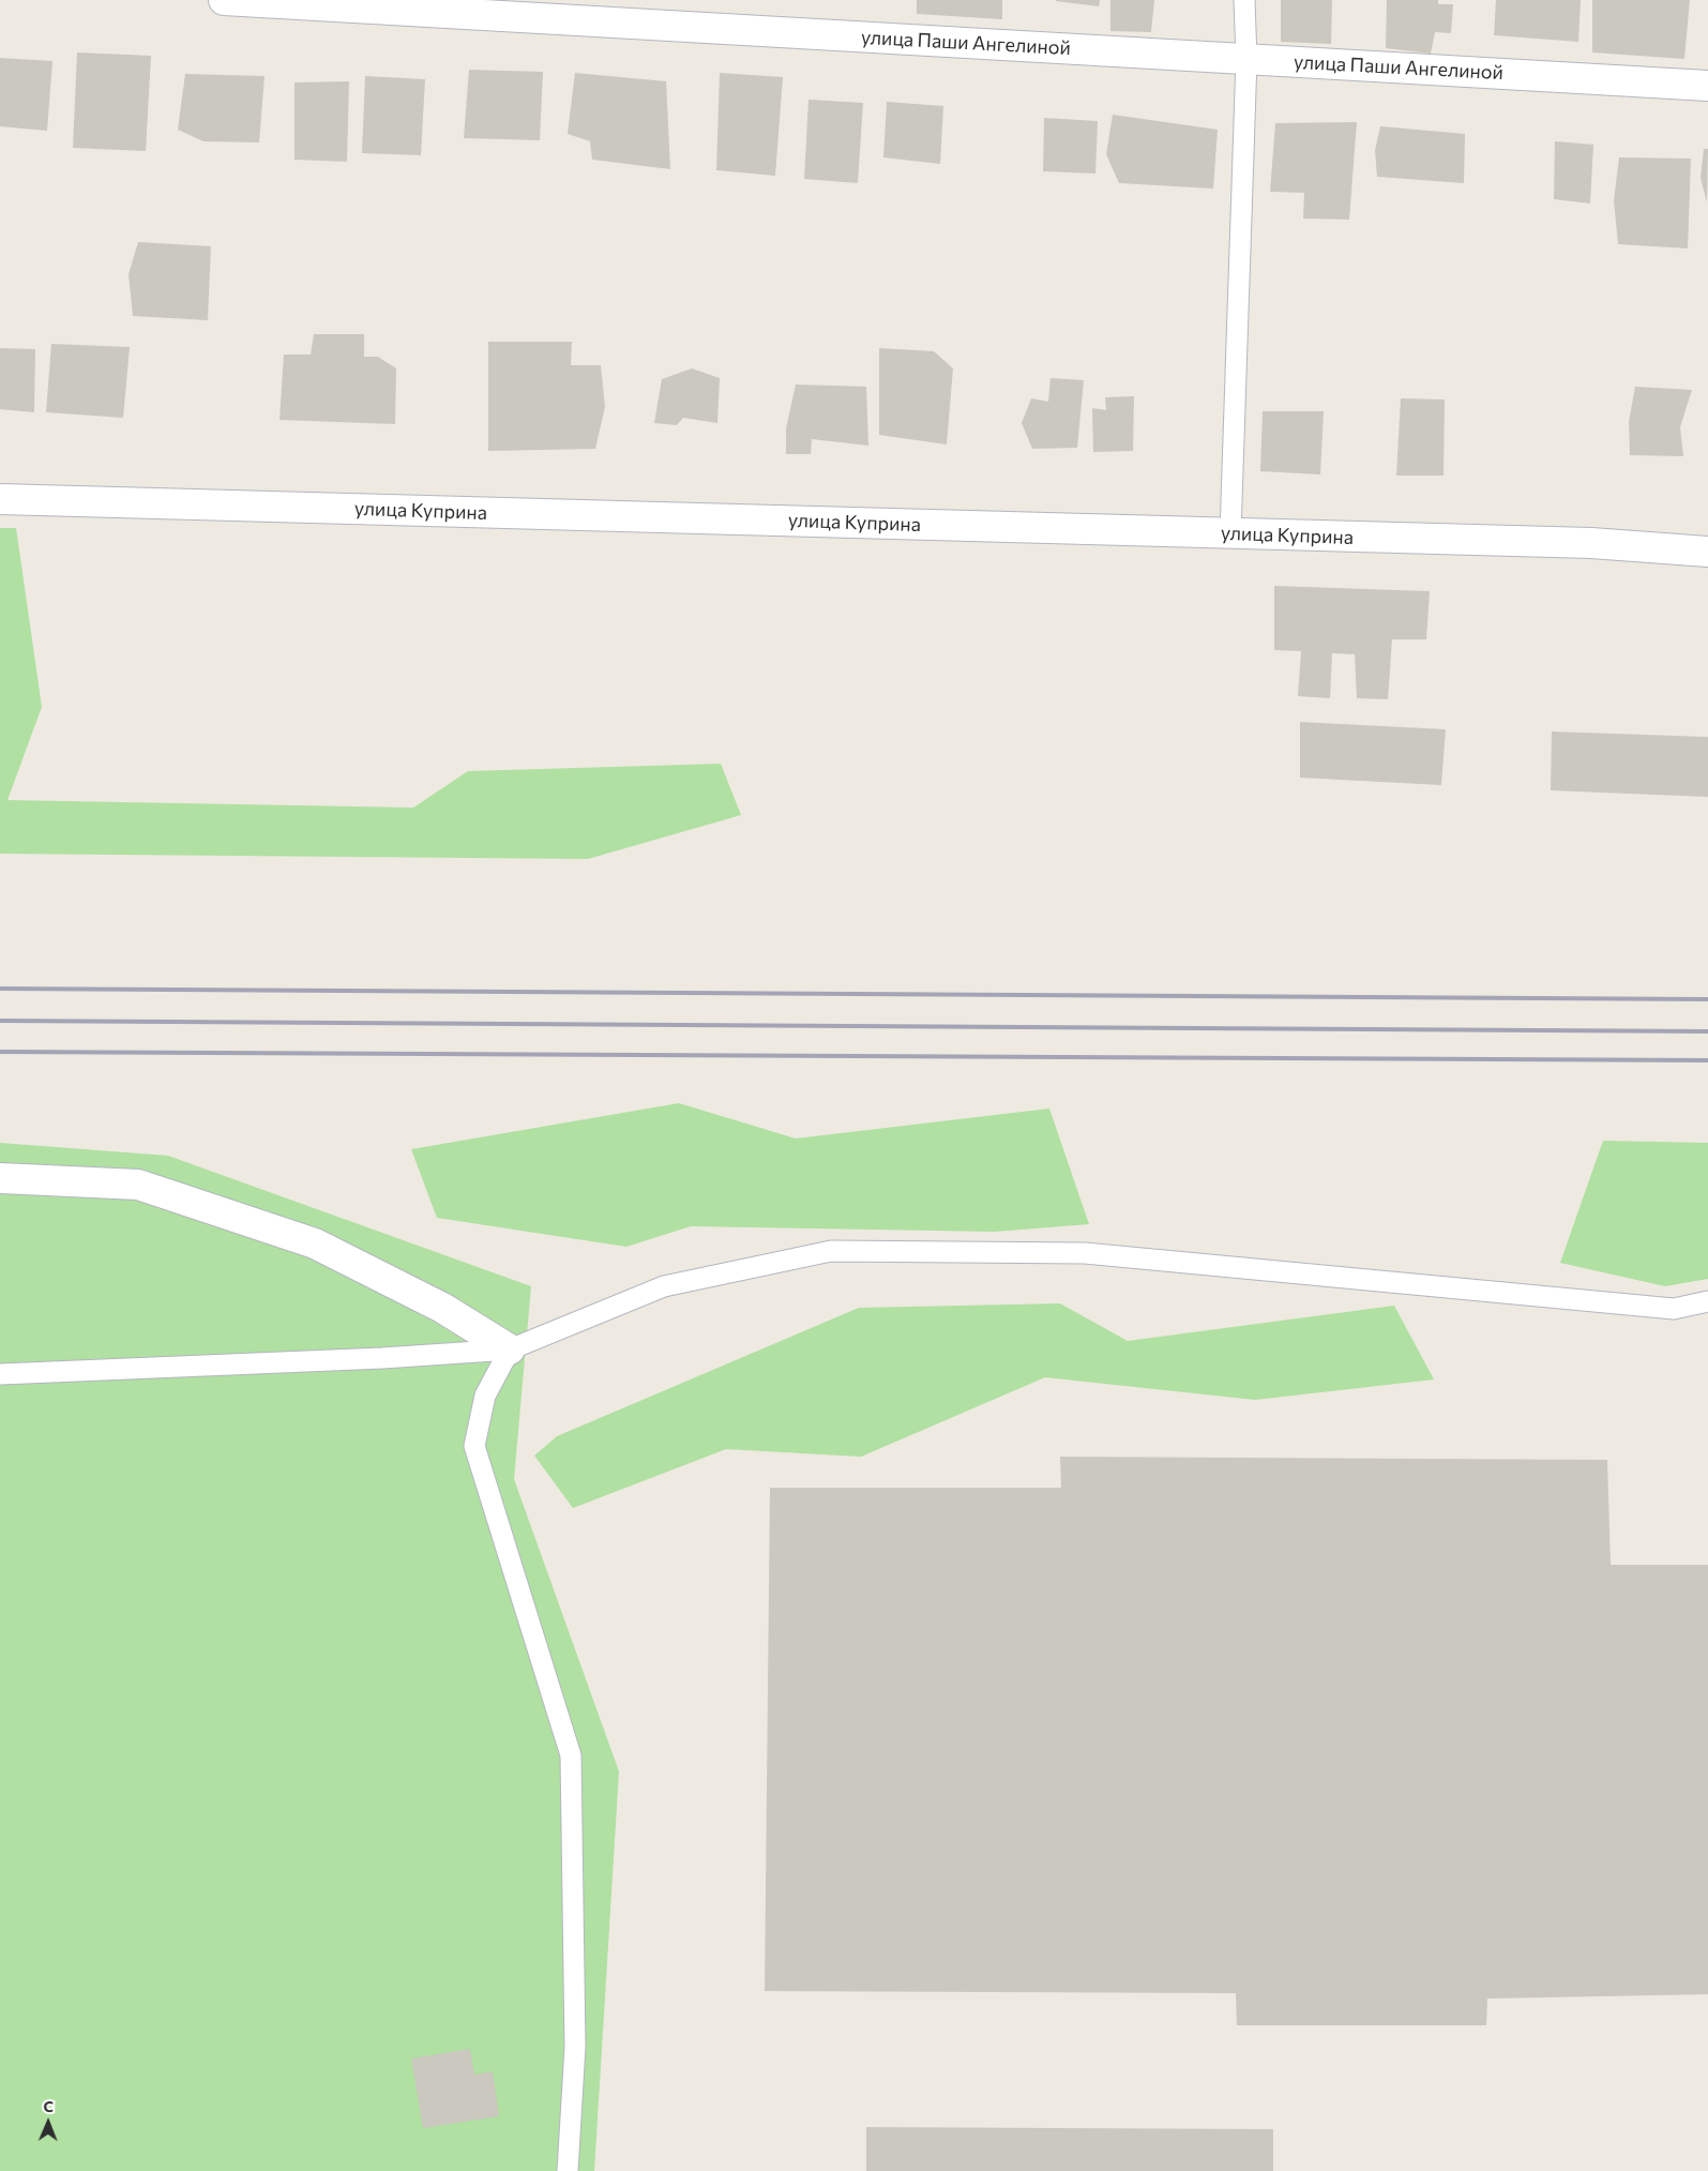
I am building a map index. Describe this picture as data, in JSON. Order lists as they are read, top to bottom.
{
  "streets": {
    "street": ["улица Паши Ангелиной", "улица Куприна"]
  },
  "north": "top"
}
